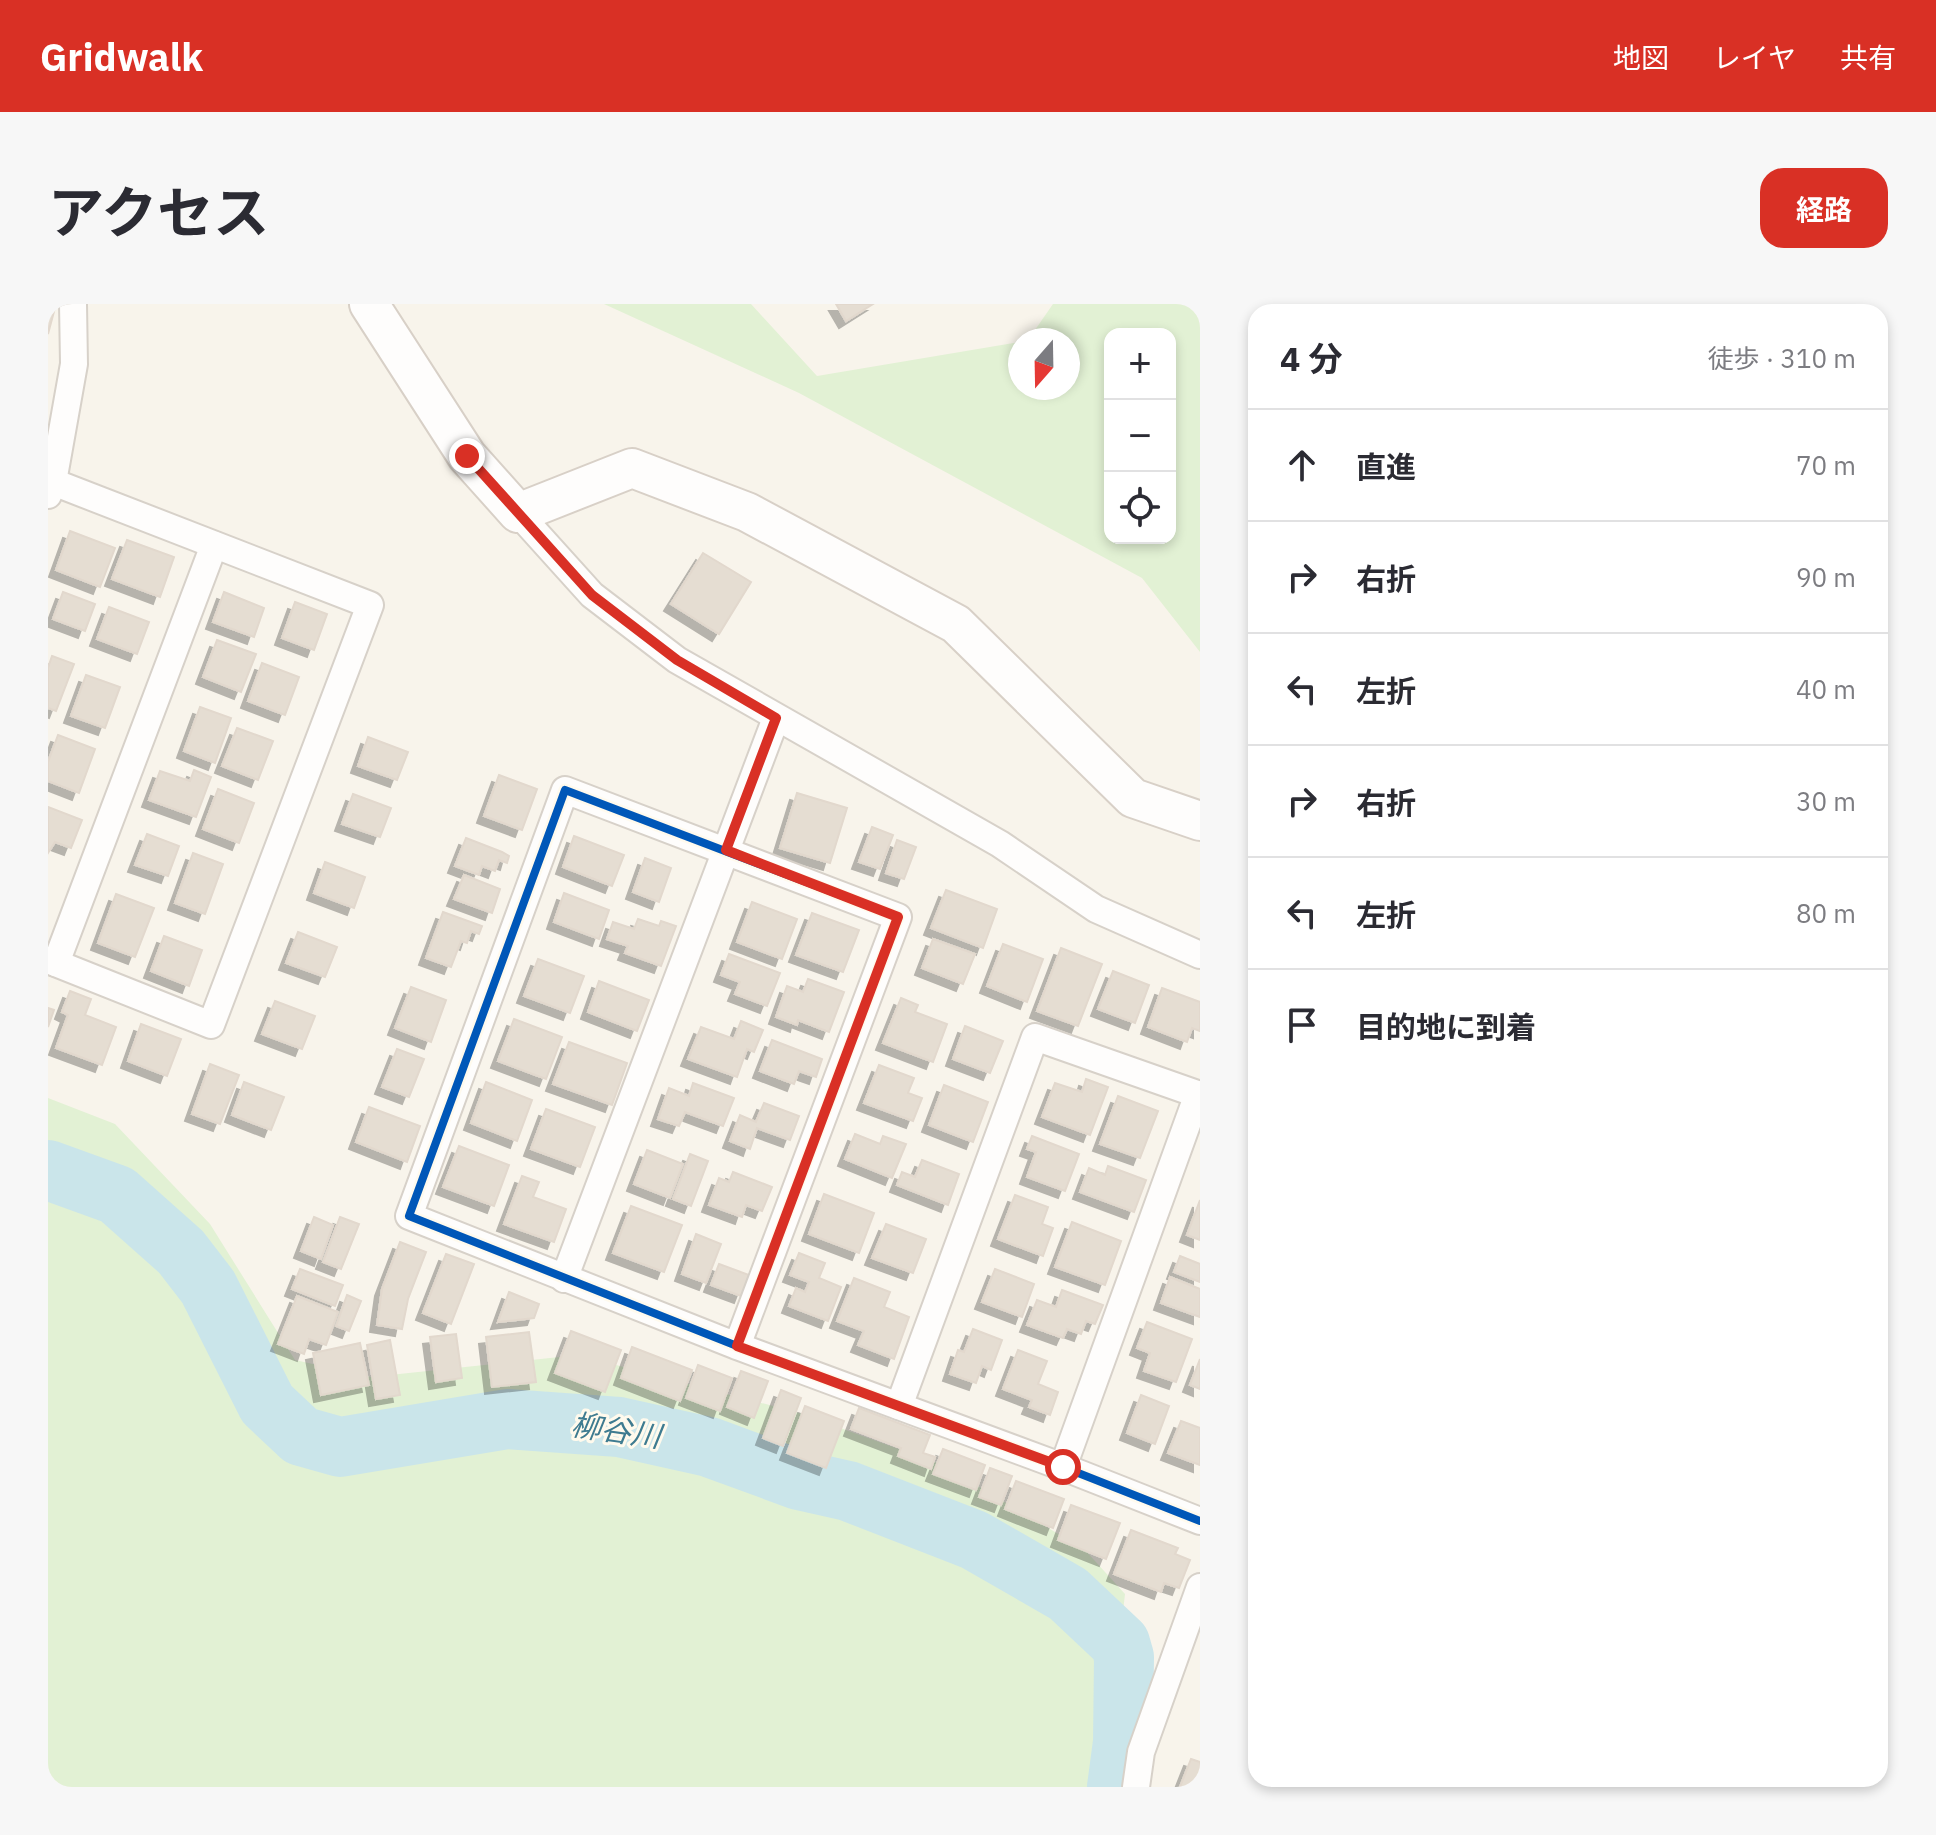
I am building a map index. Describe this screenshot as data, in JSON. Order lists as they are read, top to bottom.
{
  "water": ["柳谷川"],
  "north": "bottom",
  "page": {
    "header": "Gridwalk",
    "nav": ["地図", "レイヤ", "共有"],
    "title": "アクセス",
    "buttons": "経路",
    "heading": ["4 分", "徒歩 · 310 m"],
    "map_buttons": ["+", "−"],
    "list": [
      ["直進", "70 m"],
      ["右折", "90 m"],
      ["左折", "40 m"],
      ["右折", "30 m"],
      ["左折", "80 m"],
      "目的地に到着"
    ]
  }
}
